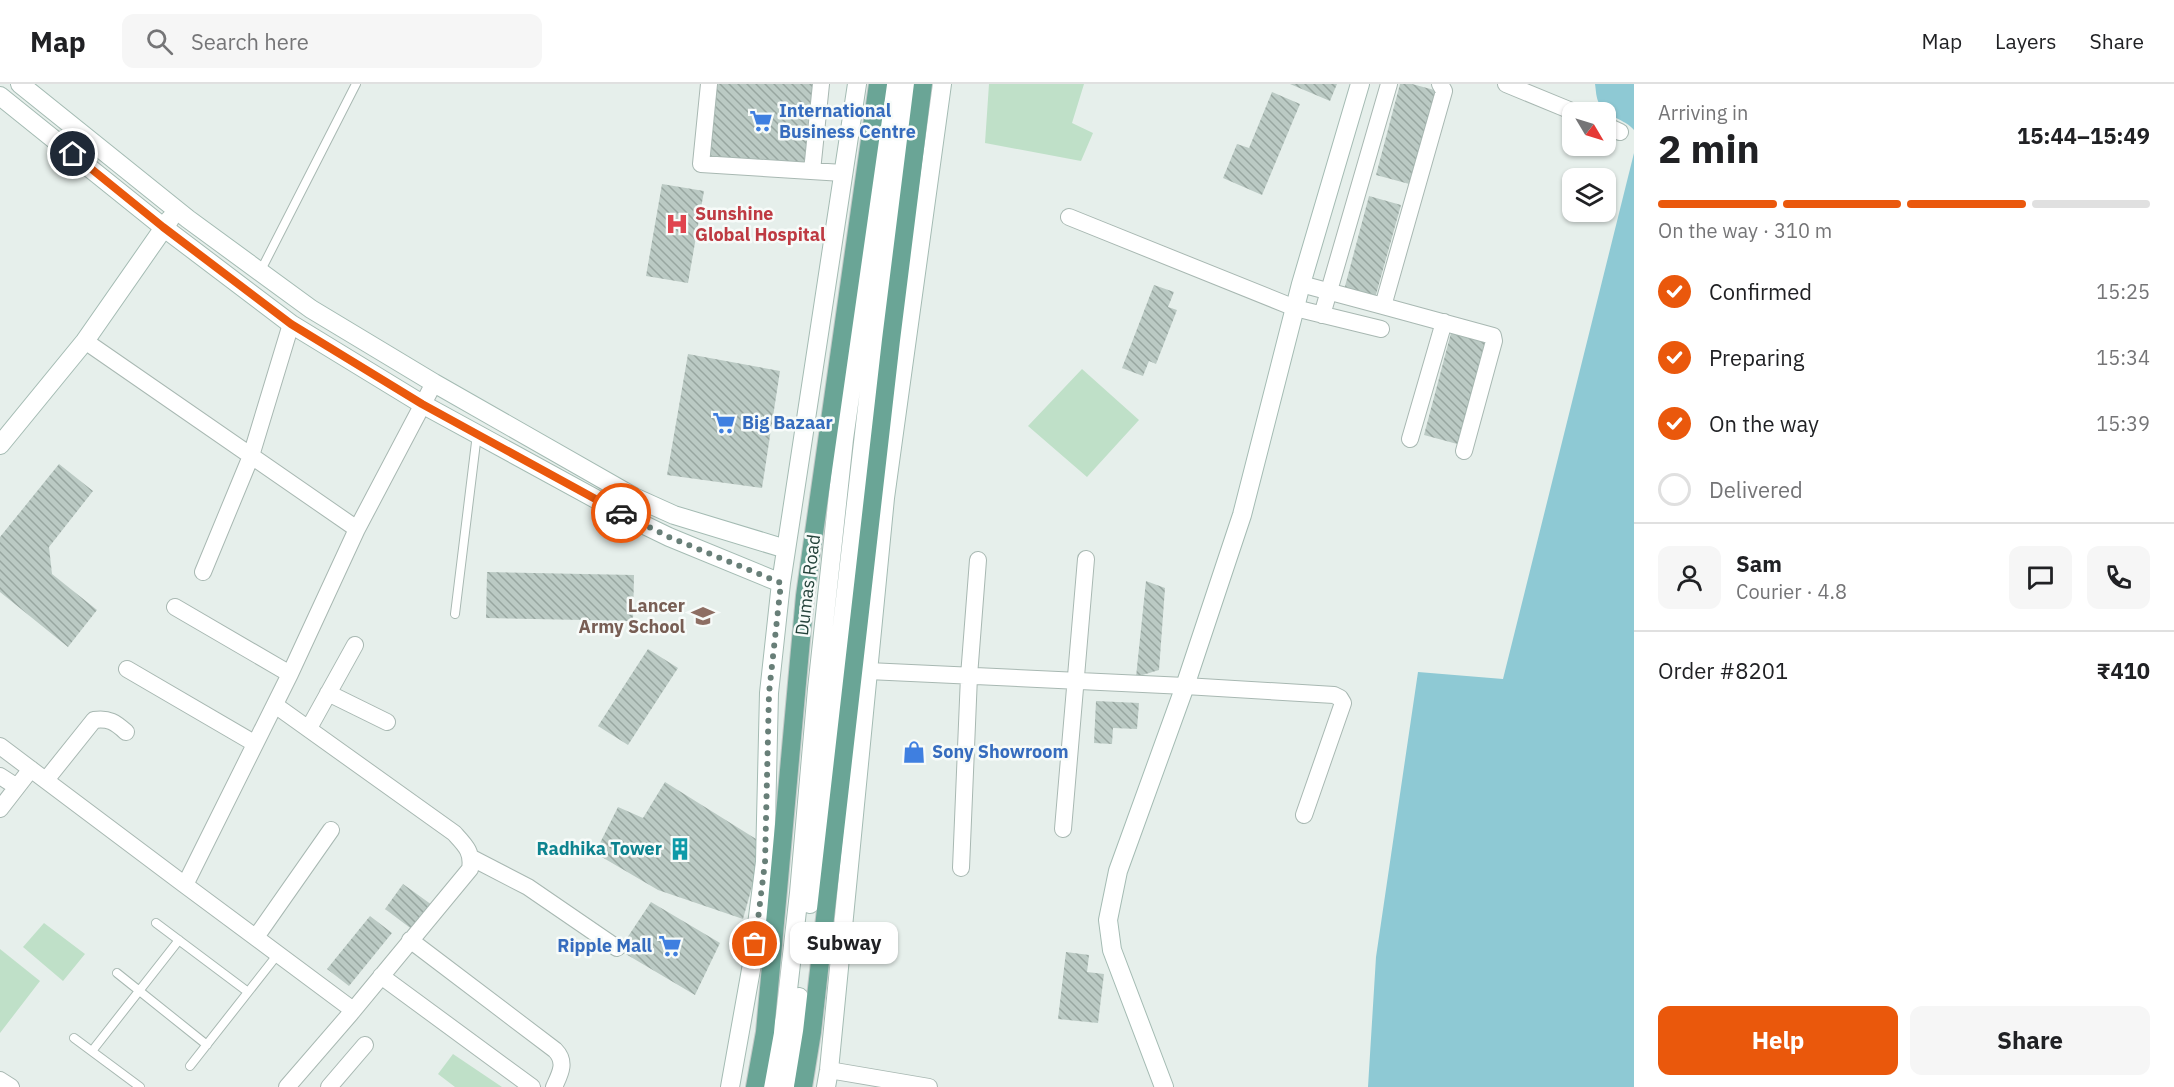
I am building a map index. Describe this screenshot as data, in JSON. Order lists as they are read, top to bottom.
{
  "streets": {
    "main road": ["Dumas Road"]
  },
  "places": {
    "supermarket": ["International Business Centre", "Big Bazaar", "Ripple Mall"],
    "hospital": ["Sunshine Global Hospital"],
    "school or university": ["Lancer Army School"],
    "shop": ["Sony Showroom"],
    "building": ["Radhika Tower"],
    "other": ["Subway"]
  },
  "north": "bottom right",
  "page": {
    "header": "Map",
    "search": "Search here",
    "nav": ["Map", "Layers", "Share"],
    "heading": ["2 min", "Arriving in", "15:44–15:49"],
    "panel": [
      "Sam",
      "Courier · 4.8",
      "Order #8201",
      "₹410"
    ],
    "bar": "On the way · 310 m",
    "list": [
      ["Confirmed", "15:25"],
      ["Preparing", "15:34"],
      ["On the way", "15:39"],
      "Delivered"
    ],
    "bubble": "Subway",
    "buttons": ["Help", "Share"]
  }
}
